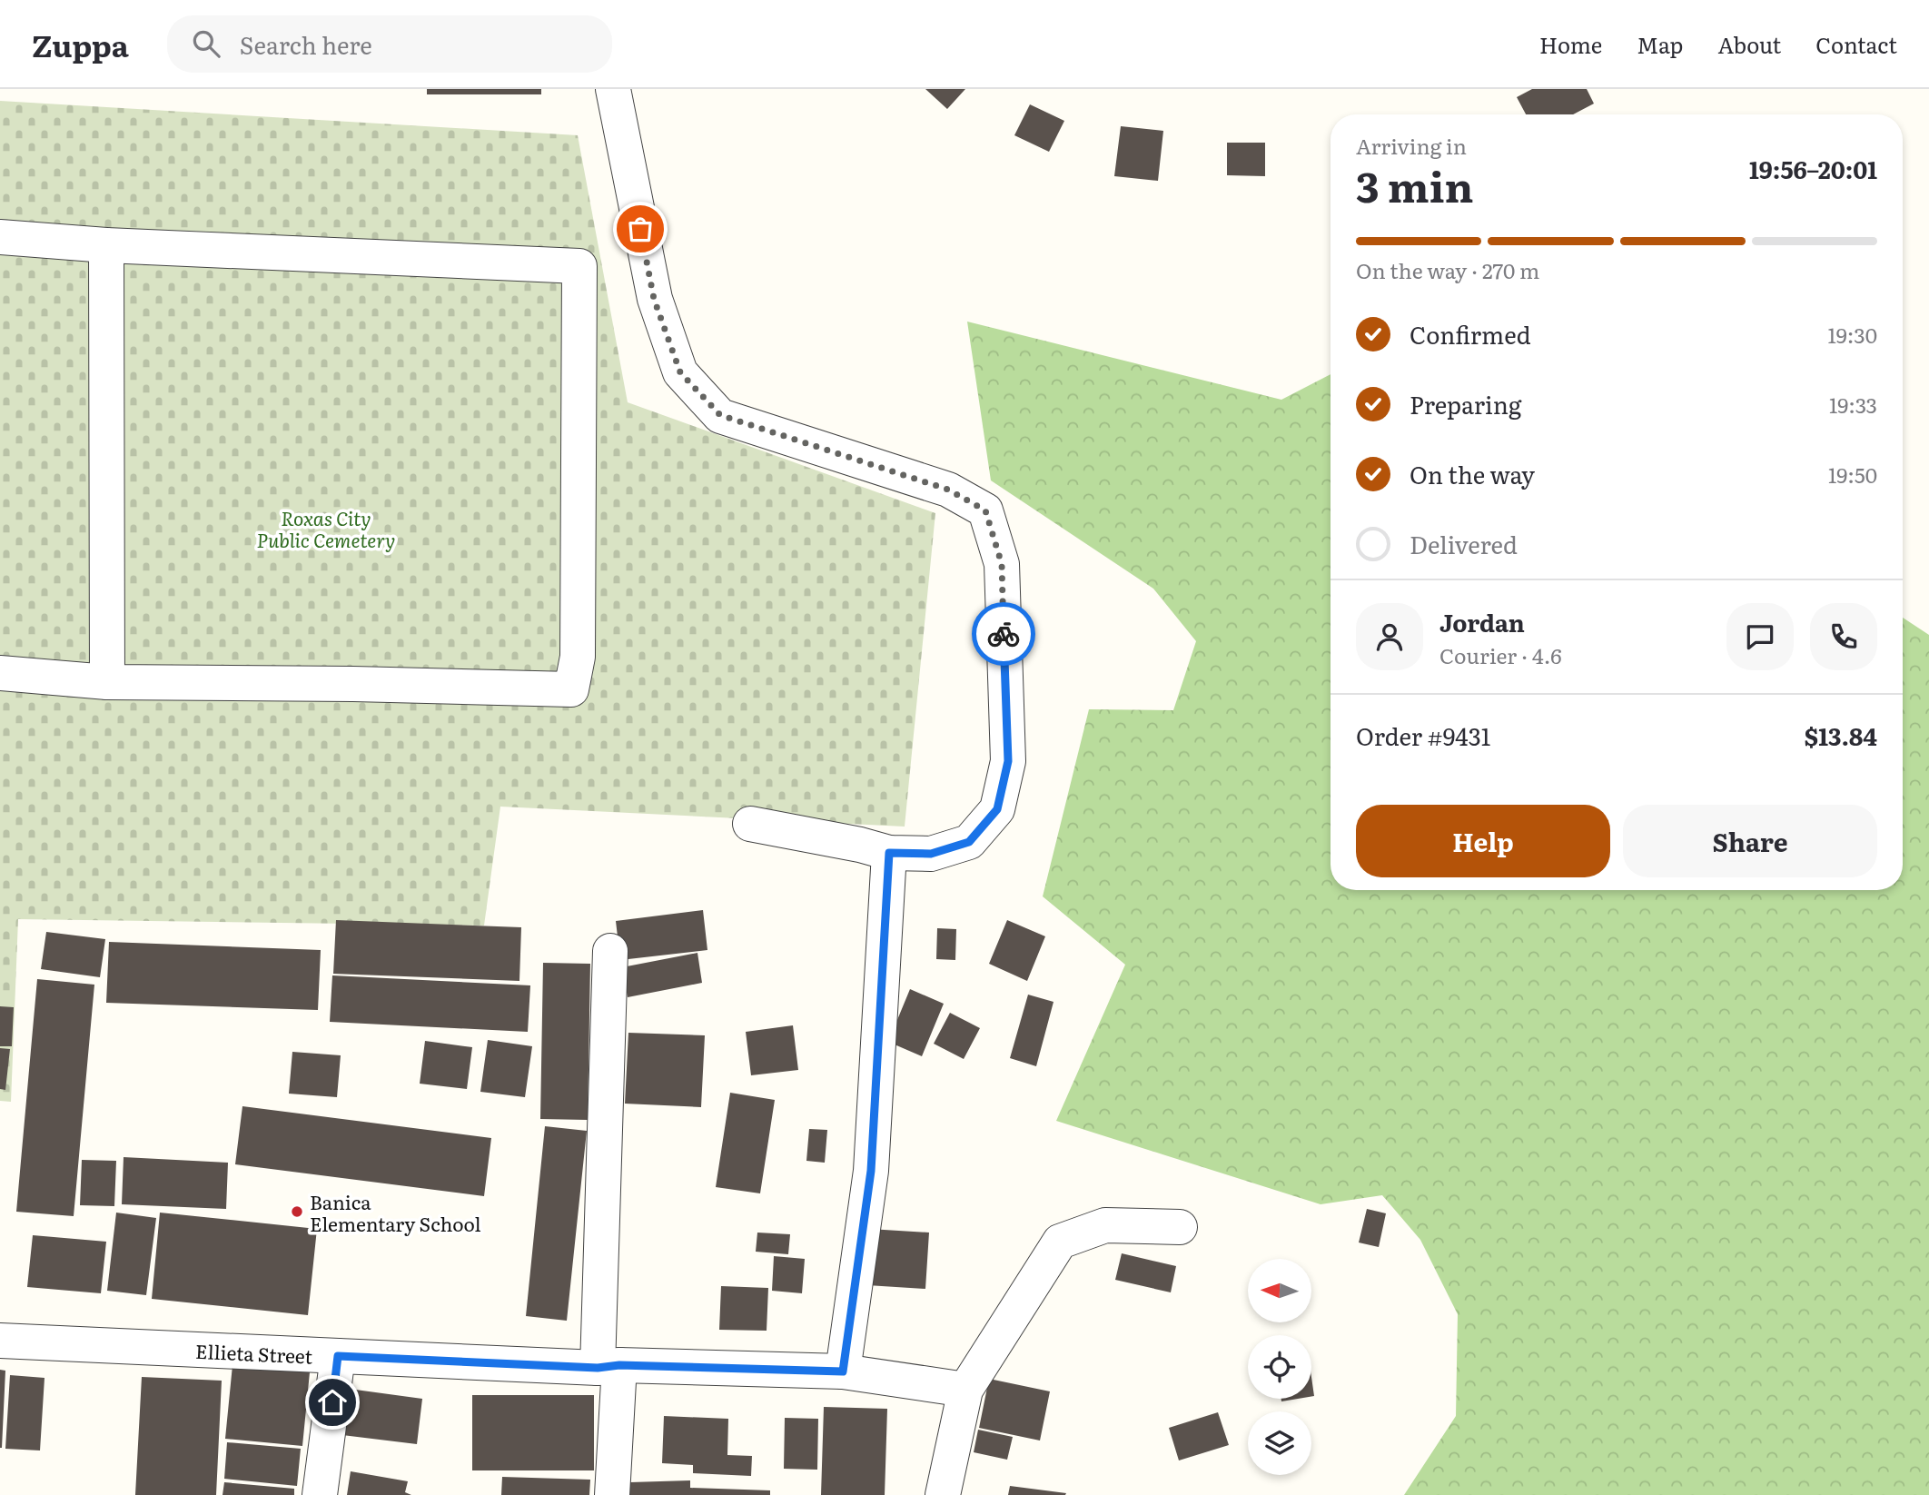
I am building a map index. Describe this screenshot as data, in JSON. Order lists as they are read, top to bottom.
{
  "streets": {
    "street": ["Ellieta Street"]
  },
  "parks": ["Roxas City Public Cemetery"],
  "places": ["Banica Elementary School"],
  "north": "left",
  "page": {
    "header": "Zuppa",
    "search": "Search here",
    "nav": [
      "Home",
      "Map",
      "About",
      "Contact"
    ],
    "heading": ["3 min", "Arriving in", "19:56–20:01"],
    "panel": [
      "Jordan",
      "Courier · 4.6",
      "Order #9431",
      "$13.84"
    ],
    "bar": "On the way · 270 m",
    "list": [
      ["Confirmed", "19:30"],
      ["Preparing", "19:33"],
      ["On the way", "19:50"],
      "Delivered"
    ],
    "buttons": ["Help", "Share"]
  }
}
